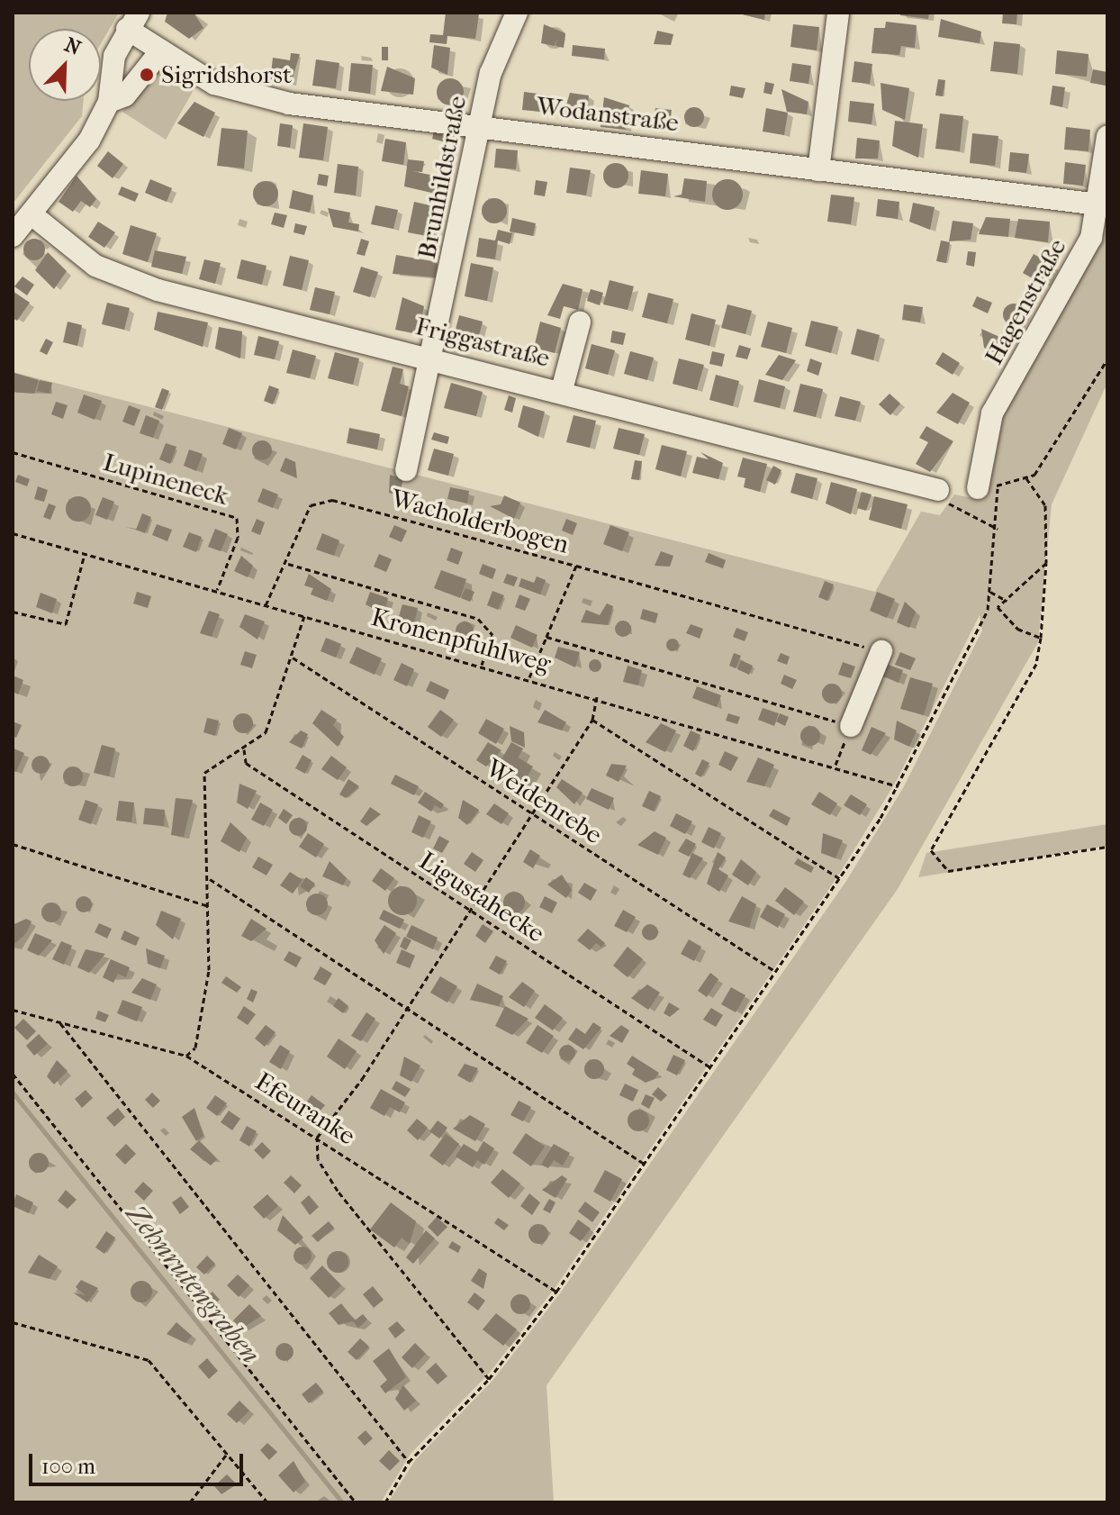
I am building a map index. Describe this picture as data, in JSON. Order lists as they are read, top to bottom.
{
  "streets": {
    "street": [
      "Wodanstraße",
      "Brunhildstraße",
      "Hagenstraße",
      "Friggastraße"
    ],
    "path": [
      "Lupineneck",
      "Wacholderbogen",
      "Kronenpfuhlweg",
      "Weidenrebe",
      "Ligustahecke",
      "Efeuranke"
    ]
  },
  "crossings": [
    ["Wodanstraße", "Brunhildstraße"],
    ["Wodanstraße", "Hagenstraße"],
    ["Brunhildstraße", "Friggastraße"],
    ["Lupineneck", "Kronenpfuhlweg"],
    ["Wacholderbogen", "Kronenpfuhlweg"]
  ],
  "water": ["Zehnrutengraben"],
  "places": ["Sigridshorst"],
  "scale_bar": "100 m",
  "north": "top right"
}
